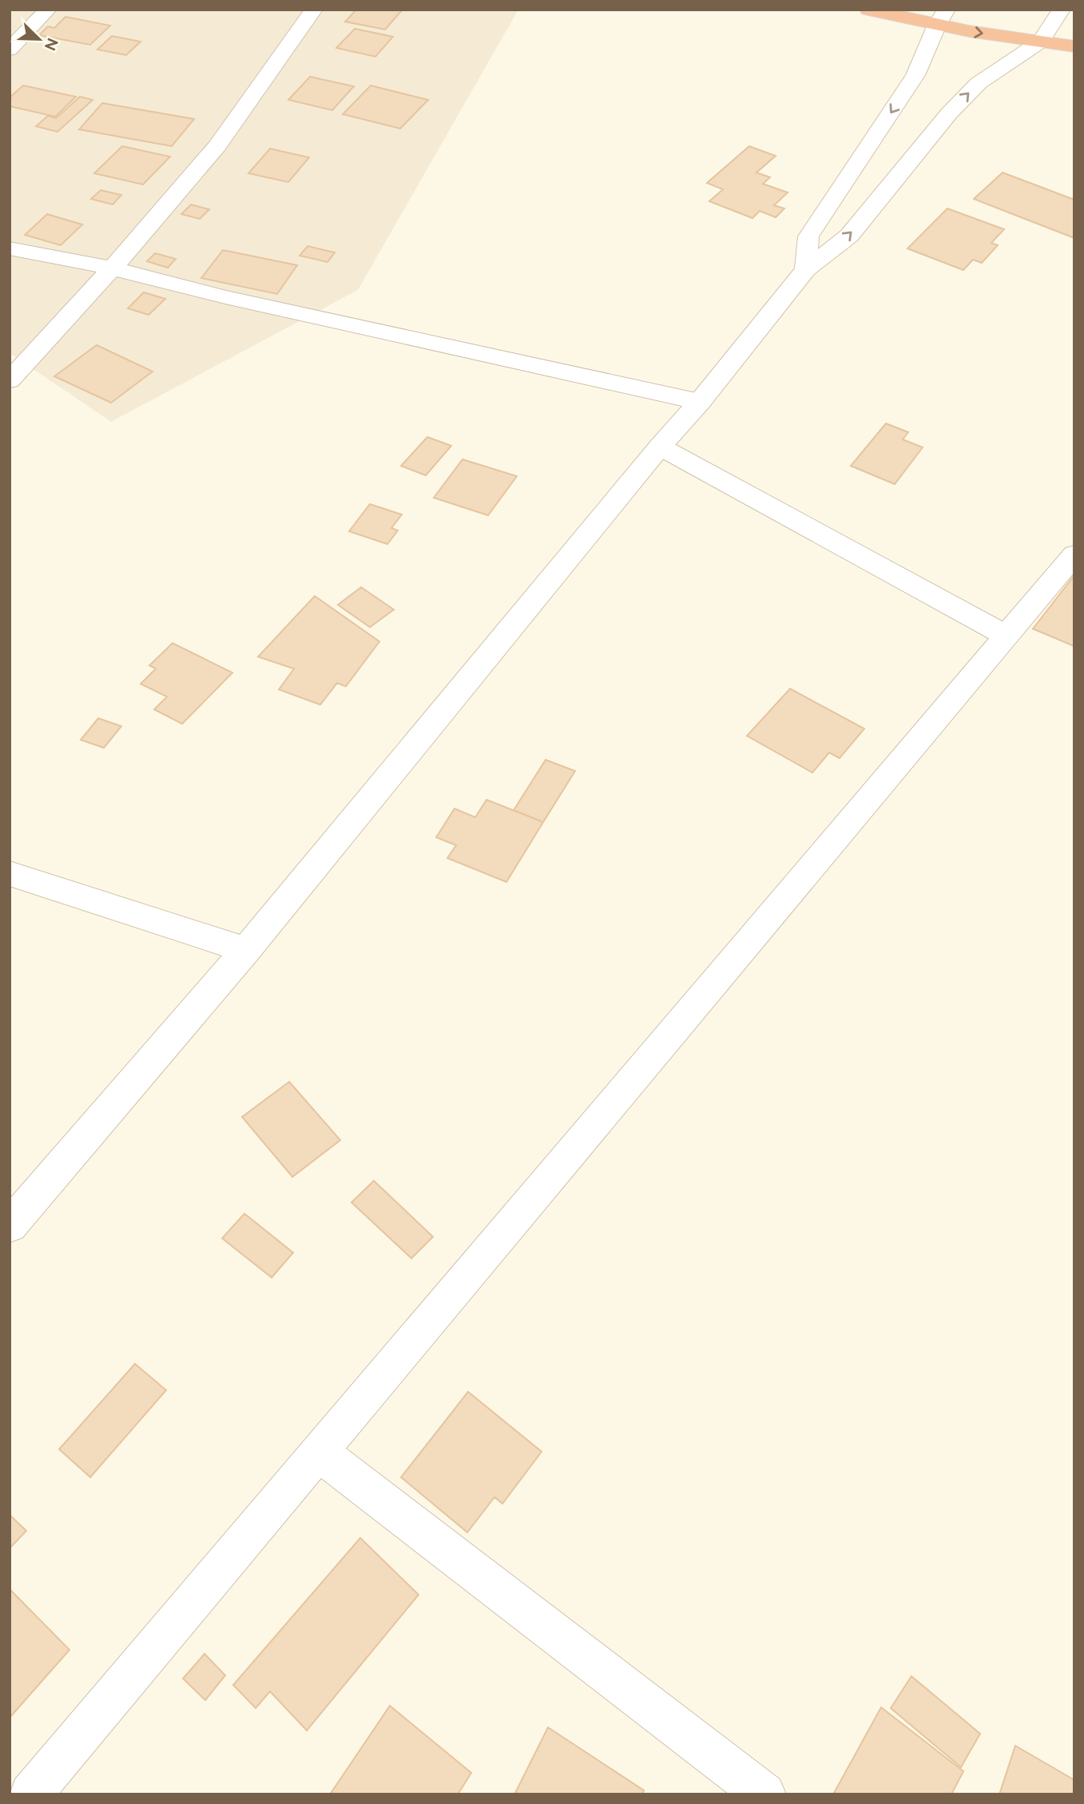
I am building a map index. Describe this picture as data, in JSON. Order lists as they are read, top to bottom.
{
  "north": "bottom right"
}
